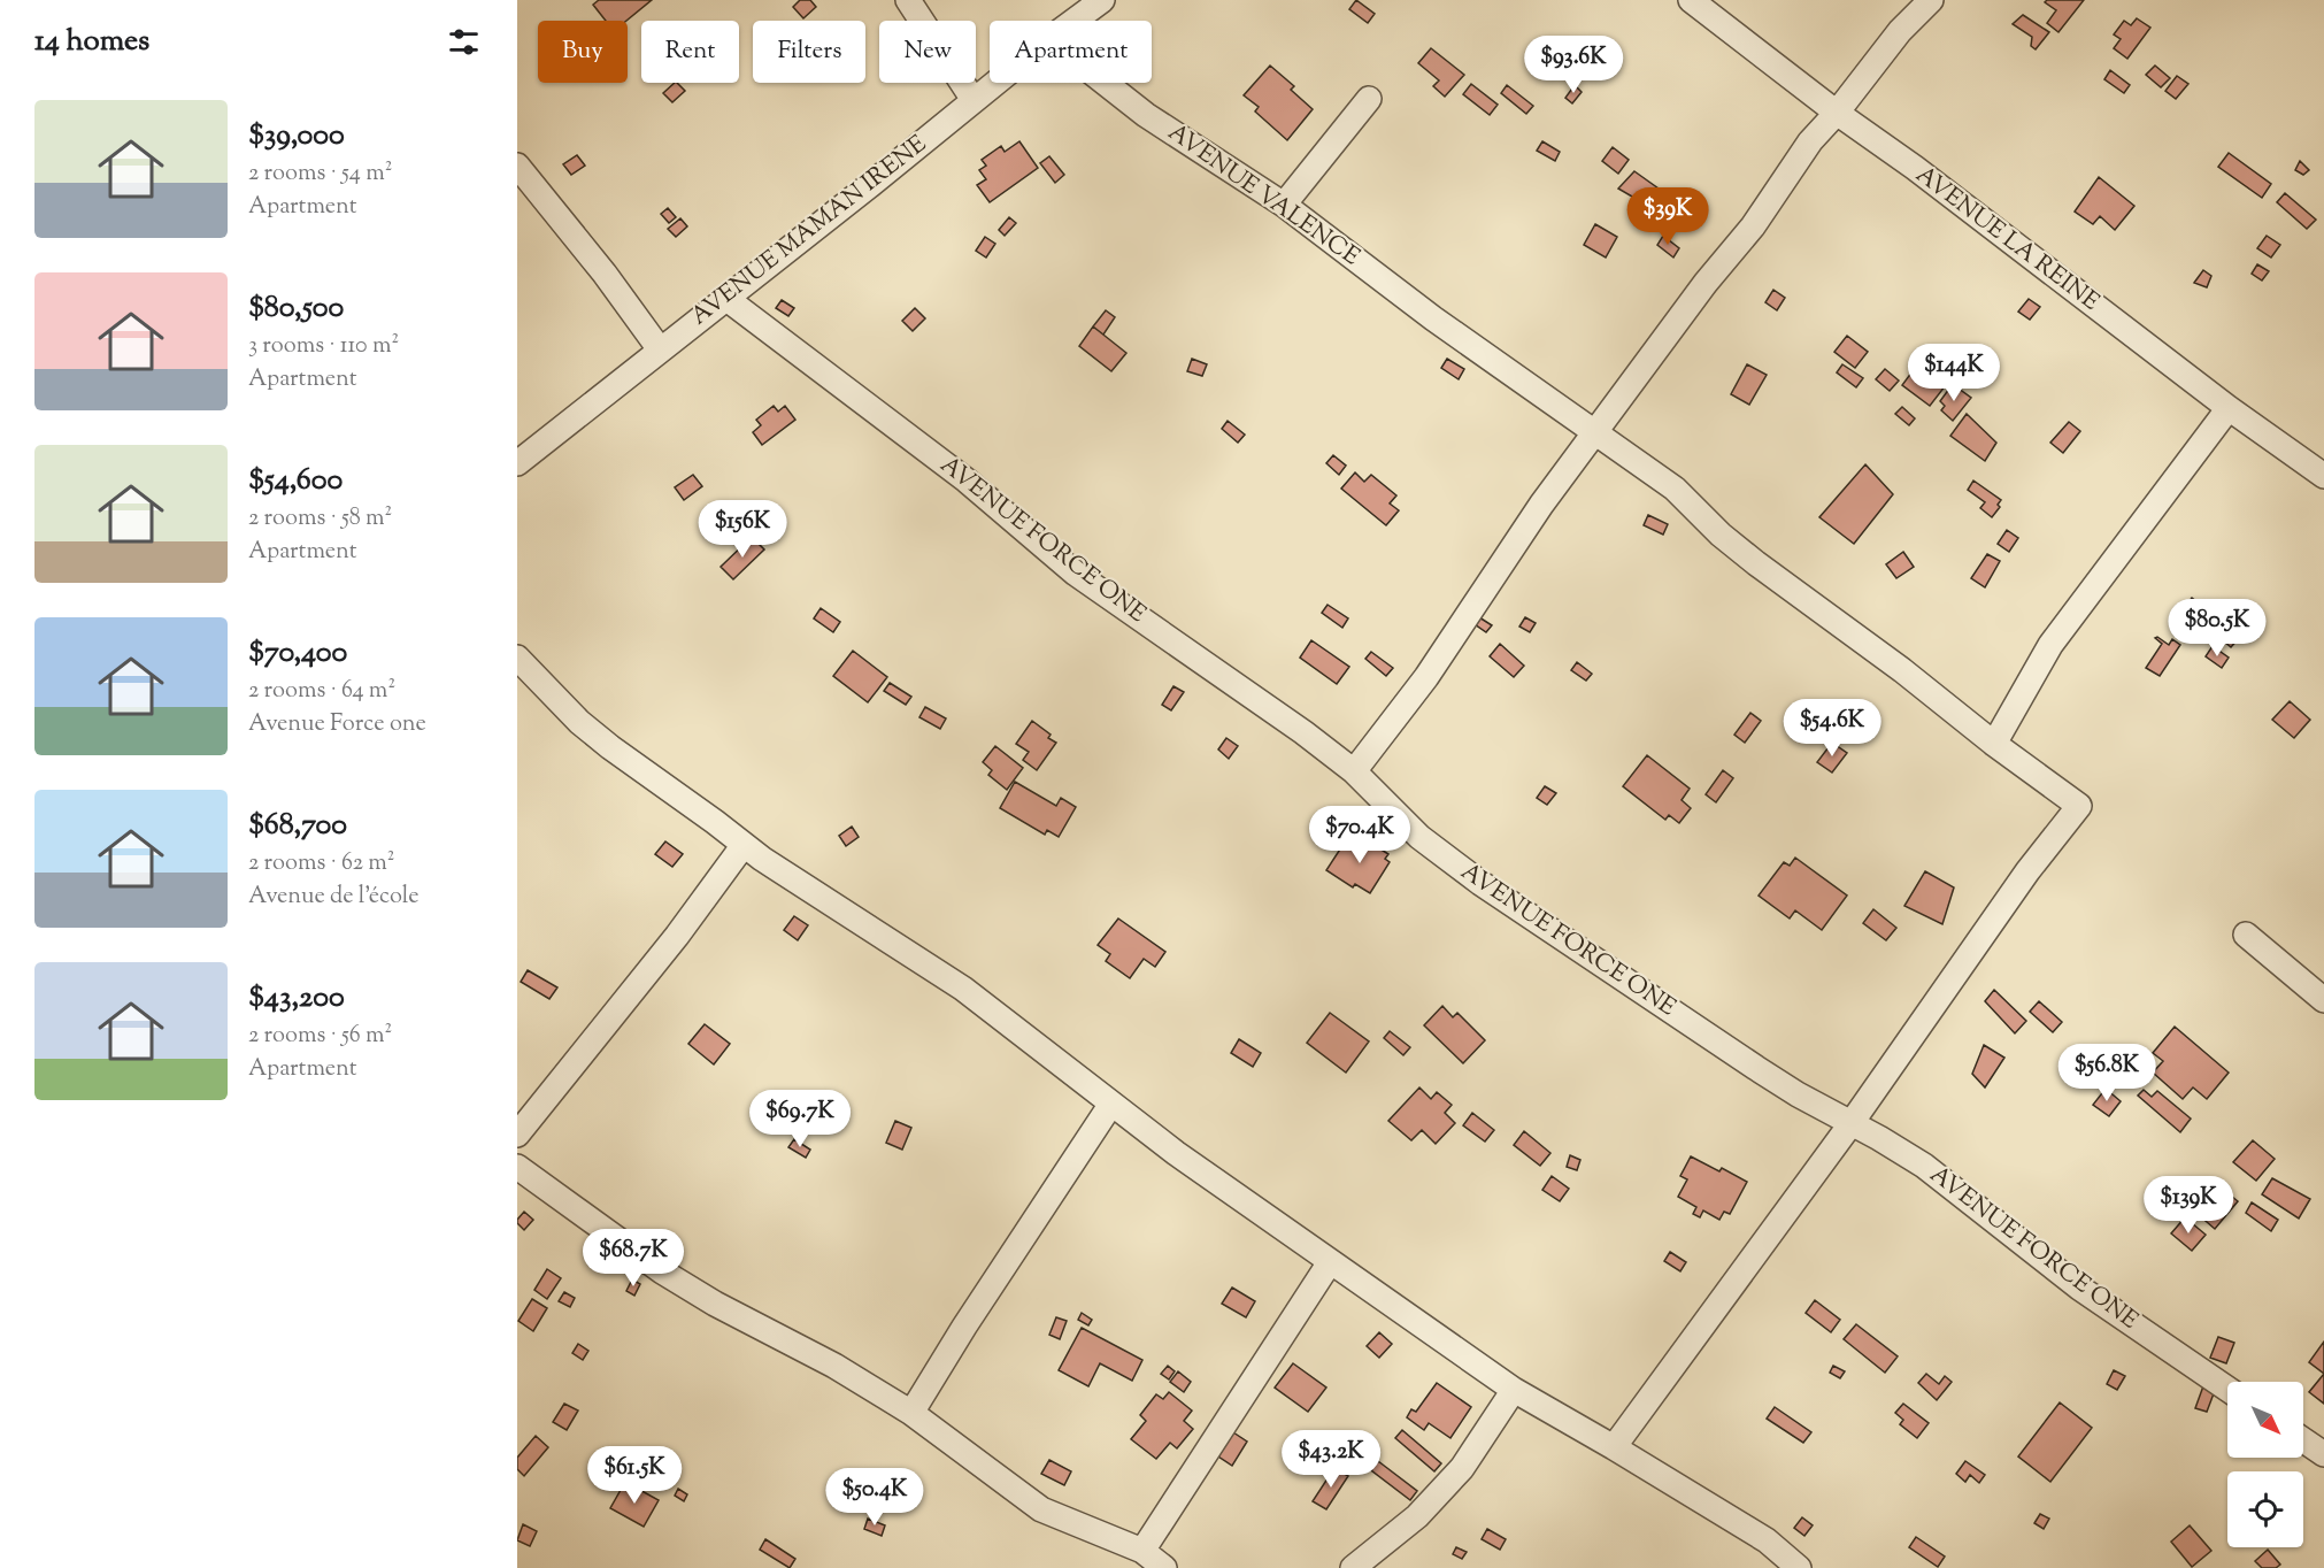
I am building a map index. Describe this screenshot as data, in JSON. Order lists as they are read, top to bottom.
{
  "streets": {
    "street": [
      "AVENUE VALENCE",
      "AVENUE MAMAN IRENE",
      "AVENUE LA REINE",
      "AVENUE FORCE ONE"
    ]
  },
  "crossings": [
    ["AVENUE VALENCE", "AVENUE FORCE ONE"],
    ["AVENUE MAMAN IRENE", "AVENUE FORCE ONE"]
  ],
  "north": "bottom right",
  "page": {
    "heading": "14 homes",
    "chip": [
      "Buy",
      "Rent",
      "Filters",
      "New",
      "Apartment"
    ],
    "price": [
      "$93.6K",
      "$39K",
      "$144K",
      "$156K",
      "$80.5K",
      "$54.6K",
      "$70.4K",
      "$56.8K",
      "$69.7K",
      "$139K",
      "$68.7K",
      "$43.2K",
      "$61.5K",
      "$50.4K"
    ],
    "list": [
      {
        "name": "$39,000",
        "note": "2 rooms · 54 m² · Apartment"
      },
      {
        "name": "$80,500",
        "note": "3 rooms · 110 m² · Apartment"
      },
      {
        "name": "$54,600",
        "note": "2 rooms · 58 m² · Apartment"
      },
      {
        "name": "$70,400",
        "note": "2 rooms · 64 m² · Avenue Force one"
      },
      {
        "name": "$68,700",
        "note": "2 rooms · 62 m² · Avenue de l'école"
      },
      {
        "name": "$43,200",
        "note": "2 rooms · 56 m² · Apartment"
      }
    ]
  }
}
